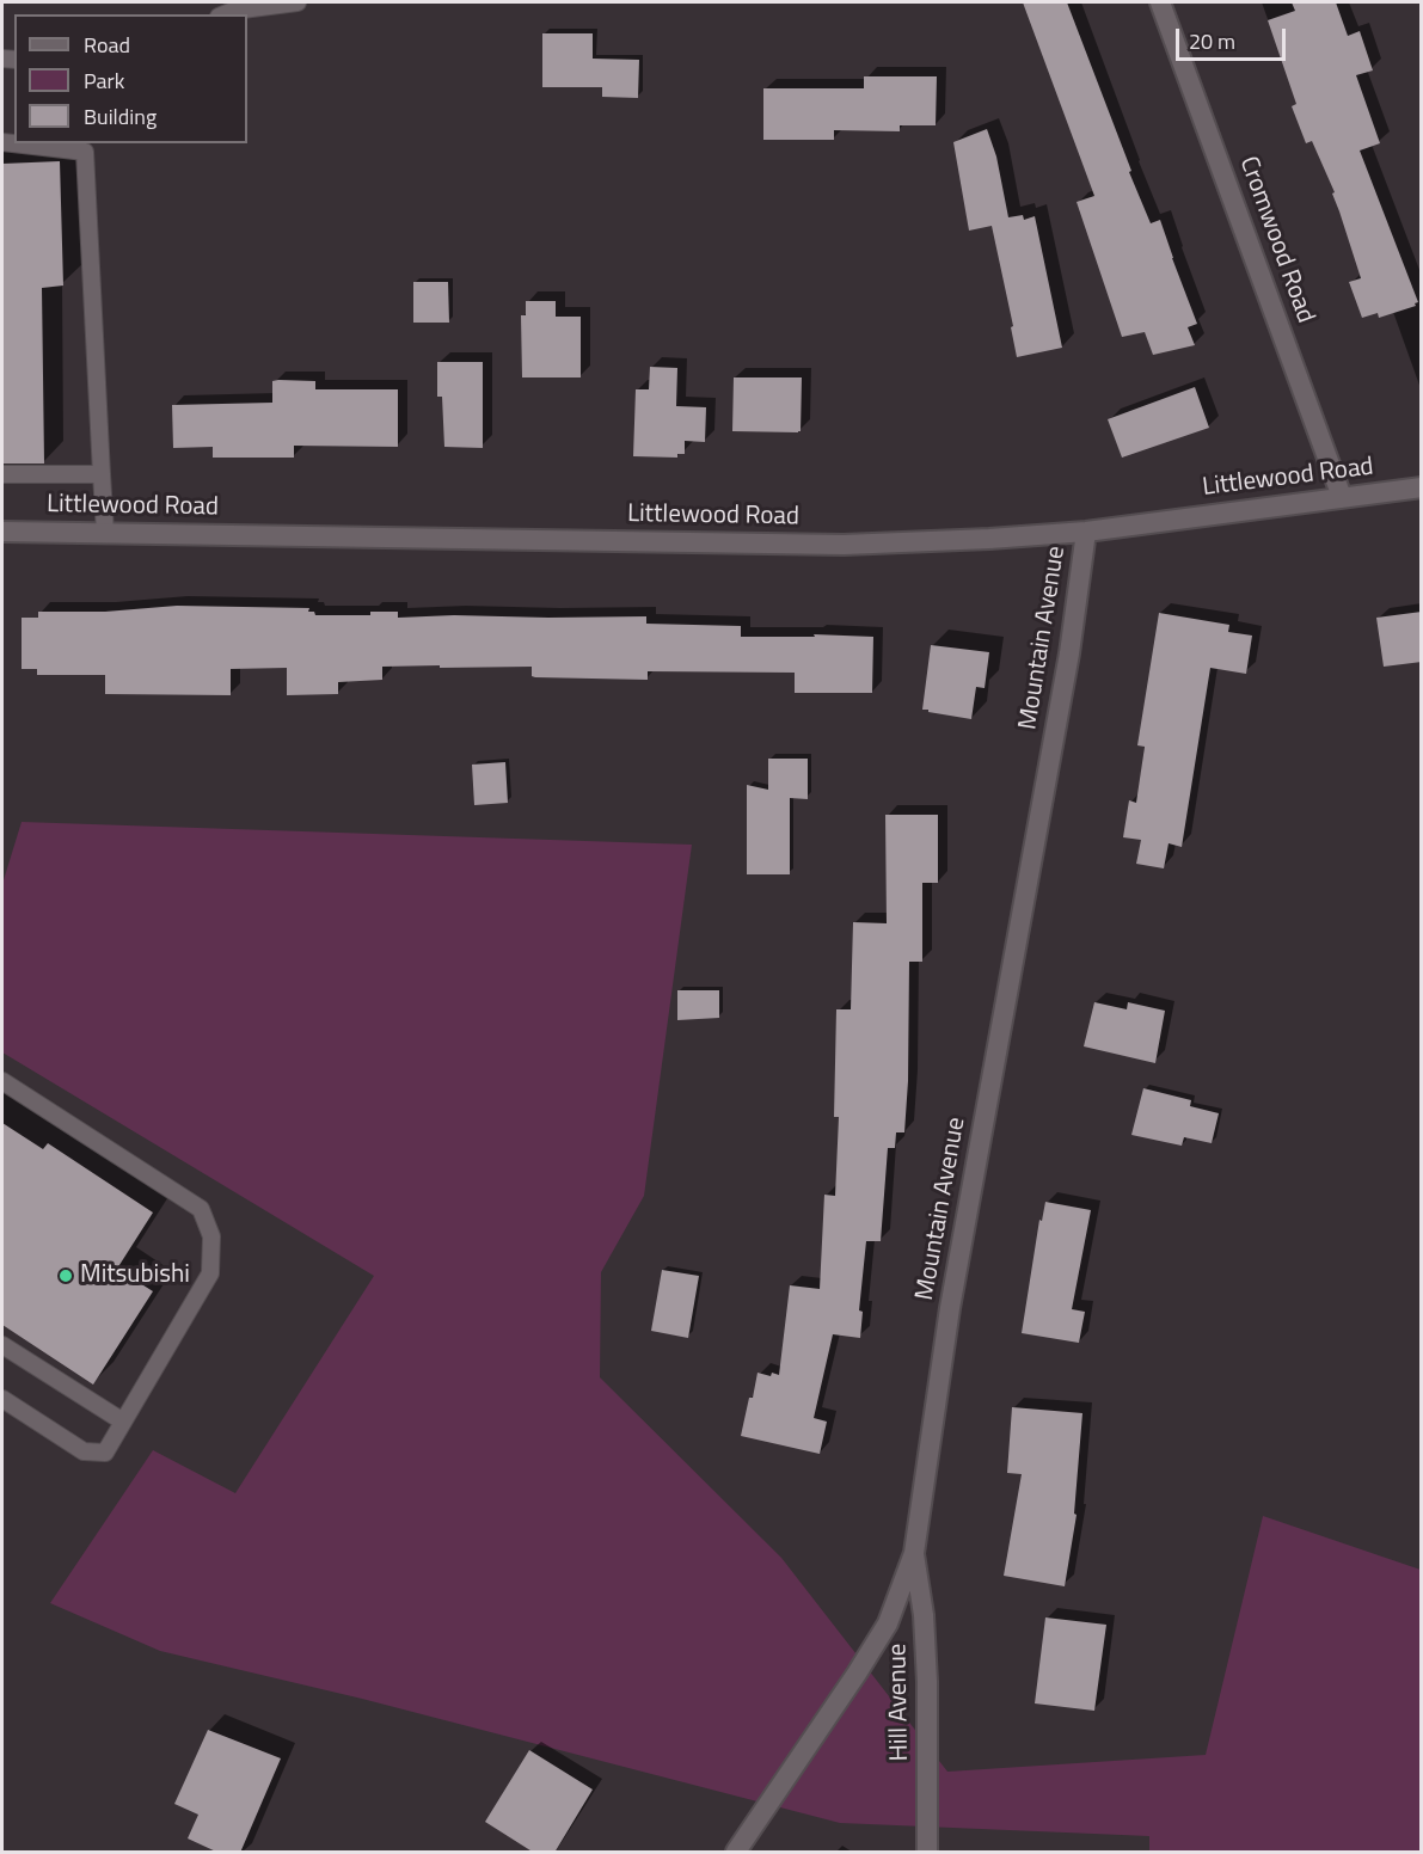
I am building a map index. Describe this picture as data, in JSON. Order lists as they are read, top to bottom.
{
  "streets": {
    "street": [
      "Cromwood Road",
      "Littlewood Road",
      "Mountain Avenue",
      "Hill Avenue"
    ]
  },
  "crossings": [
    ["Cromwood Road", "Littlewood Road"],
    ["Littlewood Road", "Mountain Avenue"],
    ["Mountain Avenue", "Hill Avenue"]
  ],
  "places": ["Mitsubishi"],
  "legend": ["Road", "Park", "Building"],
  "scale_bar": "20 m"
}
